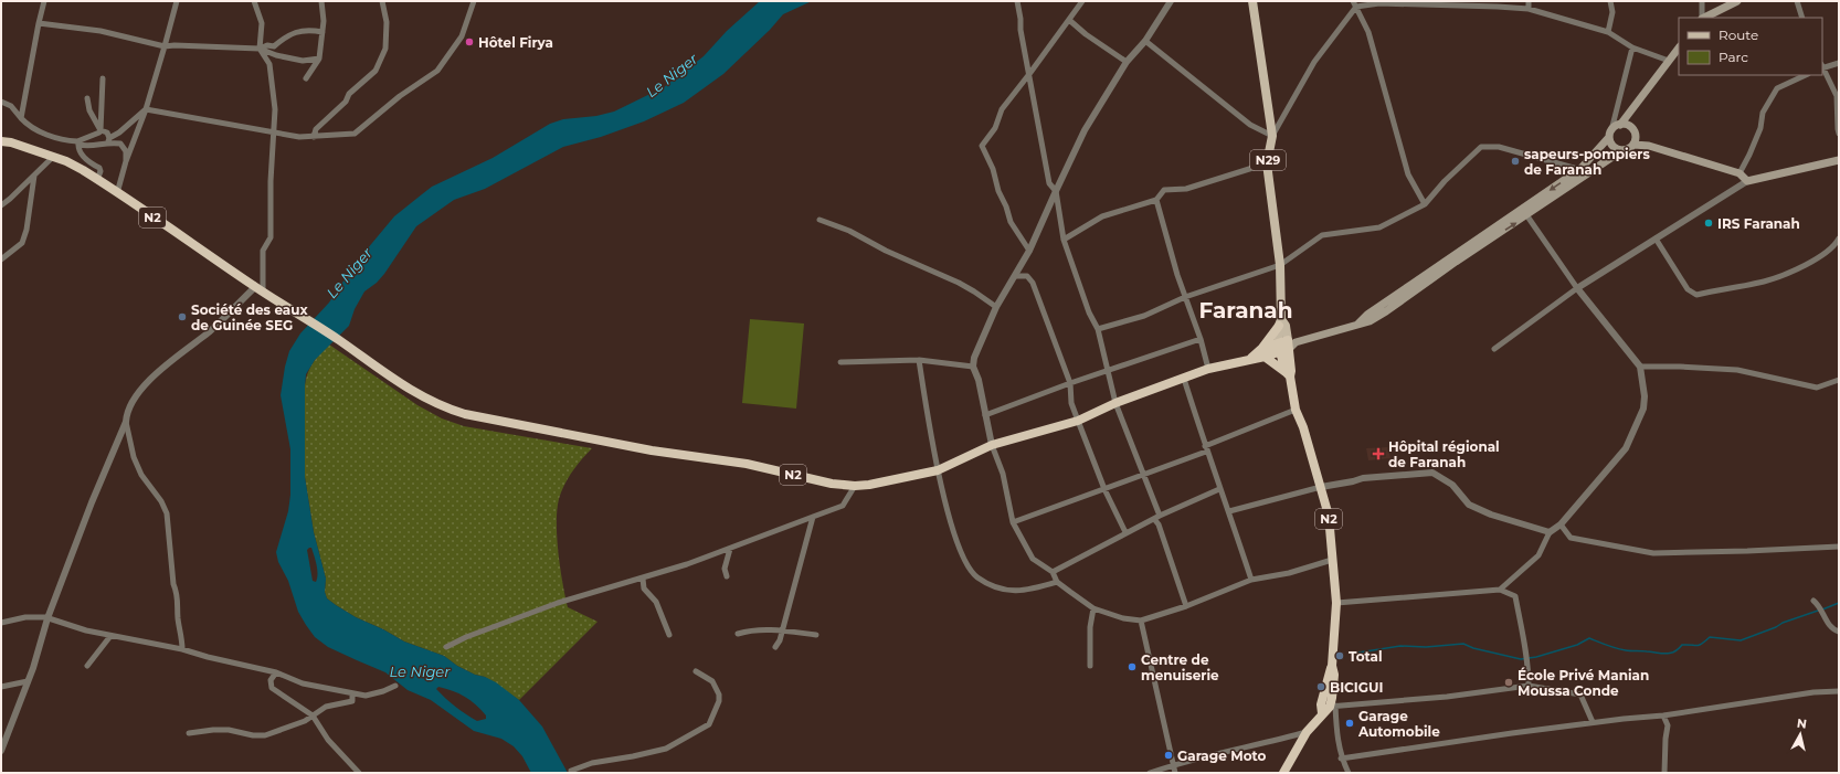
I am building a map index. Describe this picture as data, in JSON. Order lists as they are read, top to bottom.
{
  "streets": {
    "highway": ["N2"],
    "main road": ["N29"]
  },
  "crossings": [
    ["N29", "N2"]
  ],
  "districts": ["Faranah"],
  "water": ["Le Niger"],
  "places": {
    "other": [
      "Hôtel Firya",
      "sapeurs-pompiers de Faranah",
      "IRS Faranah",
      "Société des eaux de Guinée SEG",
      "Total",
      "Centre de menuiserie",
      "École Privé Manian Moussa Conde",
      "BICIGUI",
      "Garage Automobile",
      "Garage Moto"
    ],
    "health": ["Hôpital régional de Faranah"]
  },
  "legend": ["Route", "Parc"],
  "north": "top"
}
